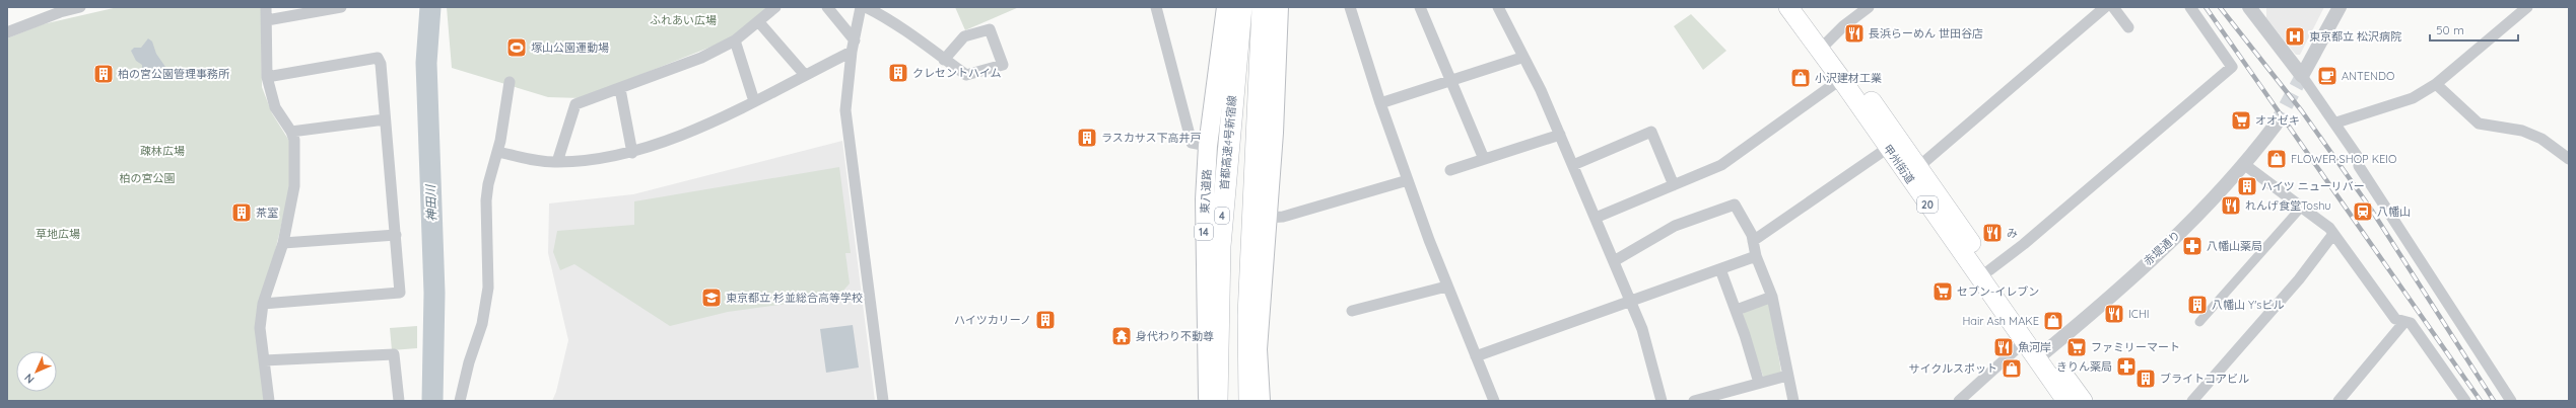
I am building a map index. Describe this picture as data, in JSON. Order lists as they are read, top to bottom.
{
  "streets": {
    "highway": [
      "首都高速4号新宿線",
      "甲州街道",
      "20",
      "4"
    ],
    "main road": ["東八道路", "14"],
    "street": ["赤堤通り"]
  },
  "crossings": [
    ["甲州街道", "赤堤通り"],
    ["東八道路", "14"]
  ],
  "water": ["神田川"],
  "parks": [
    "ふれあい広場",
    "疎林広場",
    "柏の宮公園",
    "草地広場"
  ],
  "places": {
    "restaurant": [
      "長浜らーめん 世田谷店",
      "れんげ食堂Toshu",
      "み",
      "ICHI",
      "魚河岸"
    ],
    "hospital": ["東京都立 松沢病院"],
    "sports": ["塚山公園運動場"],
    "building": [
      "クレセントハイム",
      "柏の宮公園管理事務所",
      "ラスカサス下高井戸",
      "ハイツ ニューリバー",
      "茶室",
      "八幡山 Y'sビル",
      "ハイツカリーノ",
      "ブライトコアビル"
    ],
    "cafe": ["ANTENDO"],
    "shop": [
      "小沢建材工業",
      "FLOWER SHOP KEIO",
      "Hair Ash MAKE",
      "サイクルスポット"
    ],
    "supermarket": ["オオゼキ", "セブン-イレブン", "ファミリーマート"],
    "station": ["八幡山"],
    "pharmacy": ["八幡山薬局", "きりん薬局"],
    "school or university": ["東京都立 杉並総合高等学校"],
    "temple": ["身代わり不動尊"]
  },
  "scale_bar": "50 m",
  "north": "bottom left"
}
